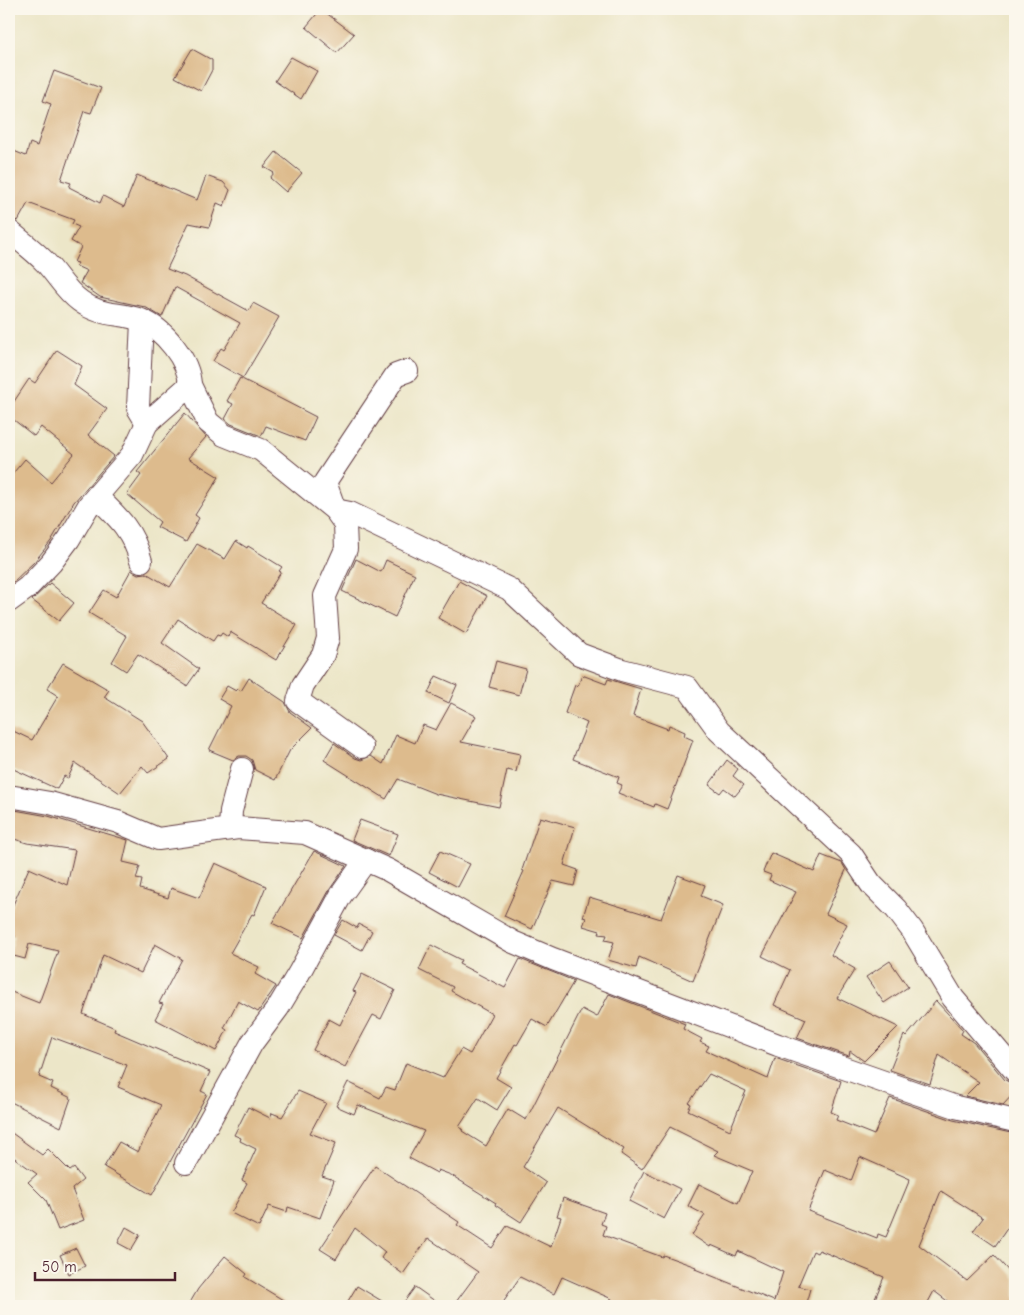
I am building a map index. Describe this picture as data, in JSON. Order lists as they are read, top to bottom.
{
  "scale_bar": "50 m"
}
